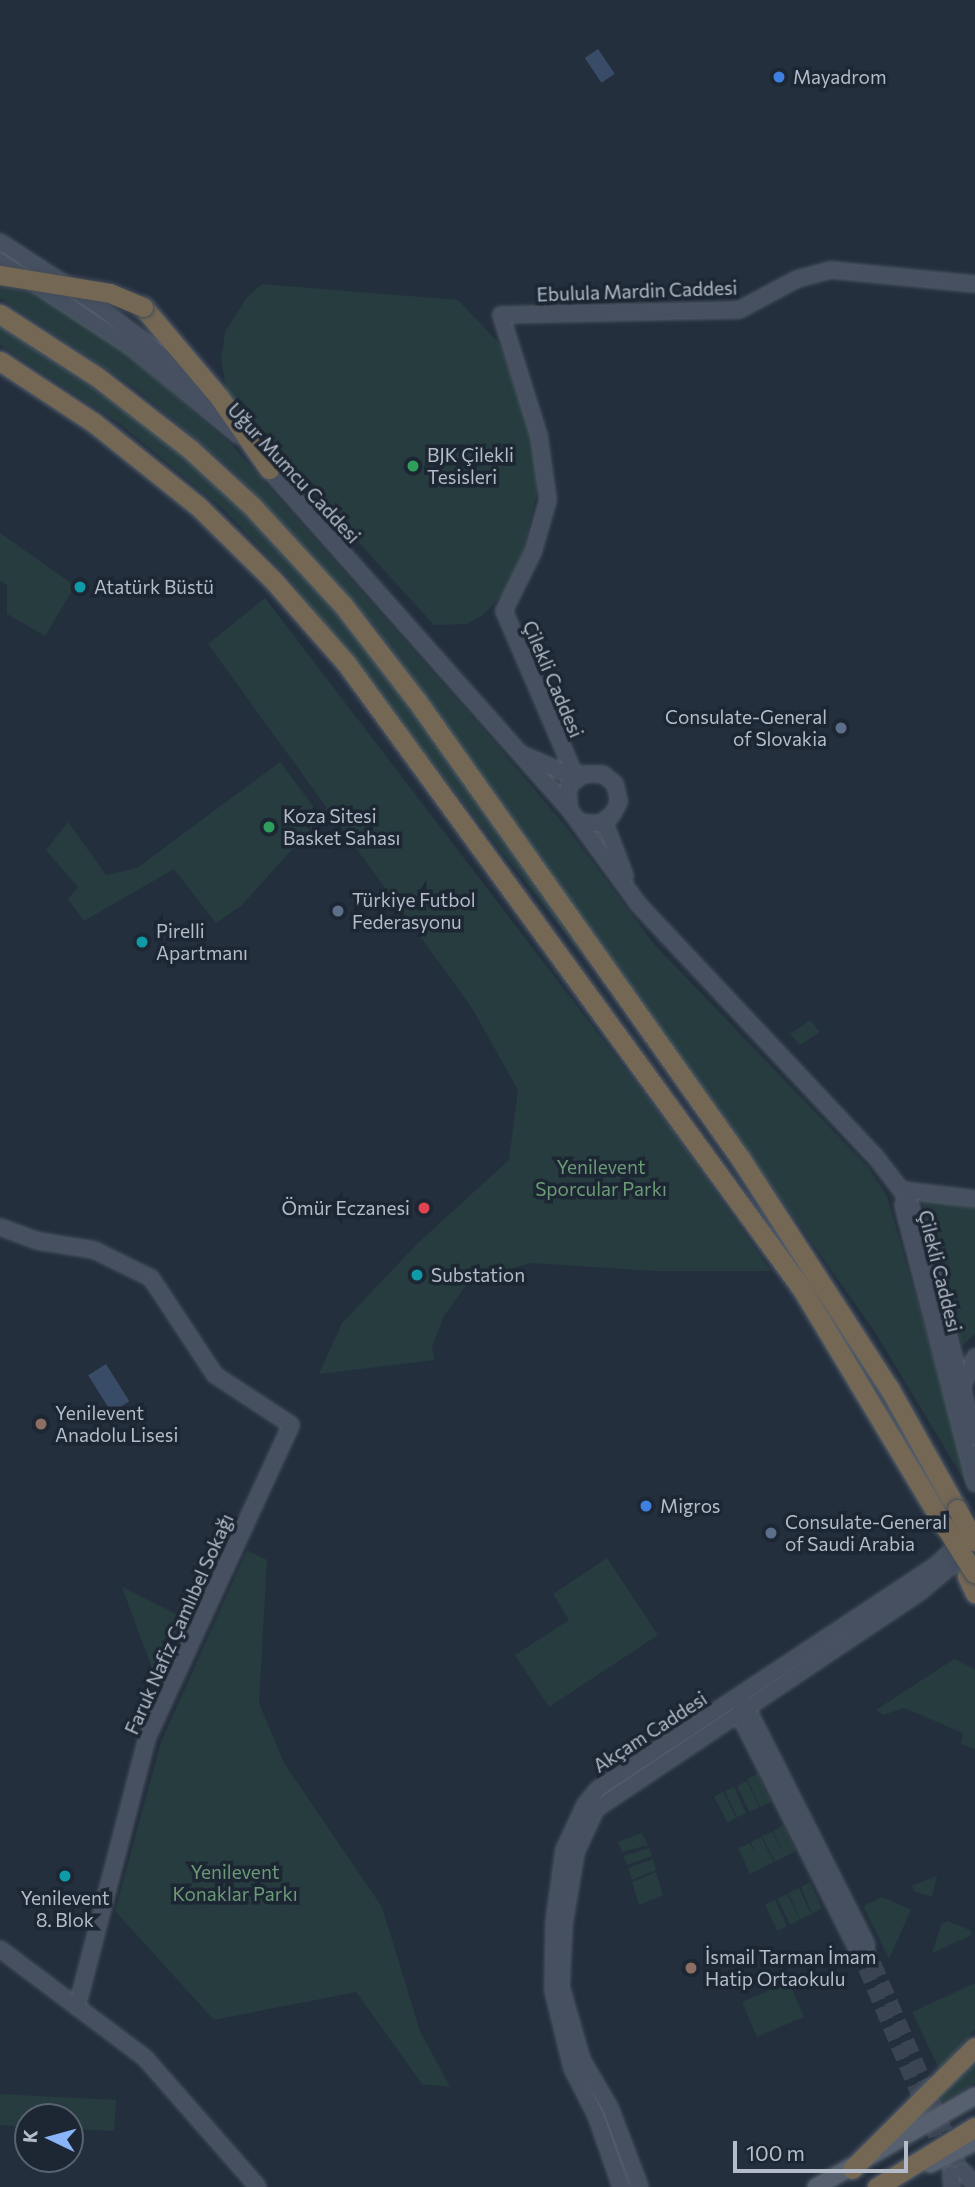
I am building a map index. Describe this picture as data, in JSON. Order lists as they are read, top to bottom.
{
  "streets": {
    "main road": [
      "Ebulula Mardin Caddesi",
      "Uğur Mumcu Caddesi",
      "Çilekli Caddesi",
      "Faruk Nafiz Çamlıbel Sokağı",
      "Akçam Caddesi"
    ]
  },
  "crossings": [
    ["Ebulula Mardin Caddesi", "Çilekli Caddesi"],
    ["Uğur Mumcu Caddesi", "Çilekli Caddesi"]
  ],
  "parks": ["Yenilevent Sporcular Parkı", "Yenilevent Konaklar Parkı"],
  "places": [
    "Mayadrom",
    "BJK Çilekli Tesisleri",
    "Atatürk Büstü",
    "Consulate-General of Slovakia",
    "Koza Sitesi Basket Sahası",
    "Türkiye Futbol Federasyonu",
    "Pirelli Apartmanı",
    "Ömür Eczanesi",
    "Substation",
    "Yenilevent Anadolu Lisesi",
    "Migros",
    "Consulate-General of Saudi Arabia",
    "Yenilevent 8. Blok",
    "İsmail Tarman İmam Hatip Ortaokulu"
  ],
  "scale_bar": "100 m",
  "north": "left"
}
